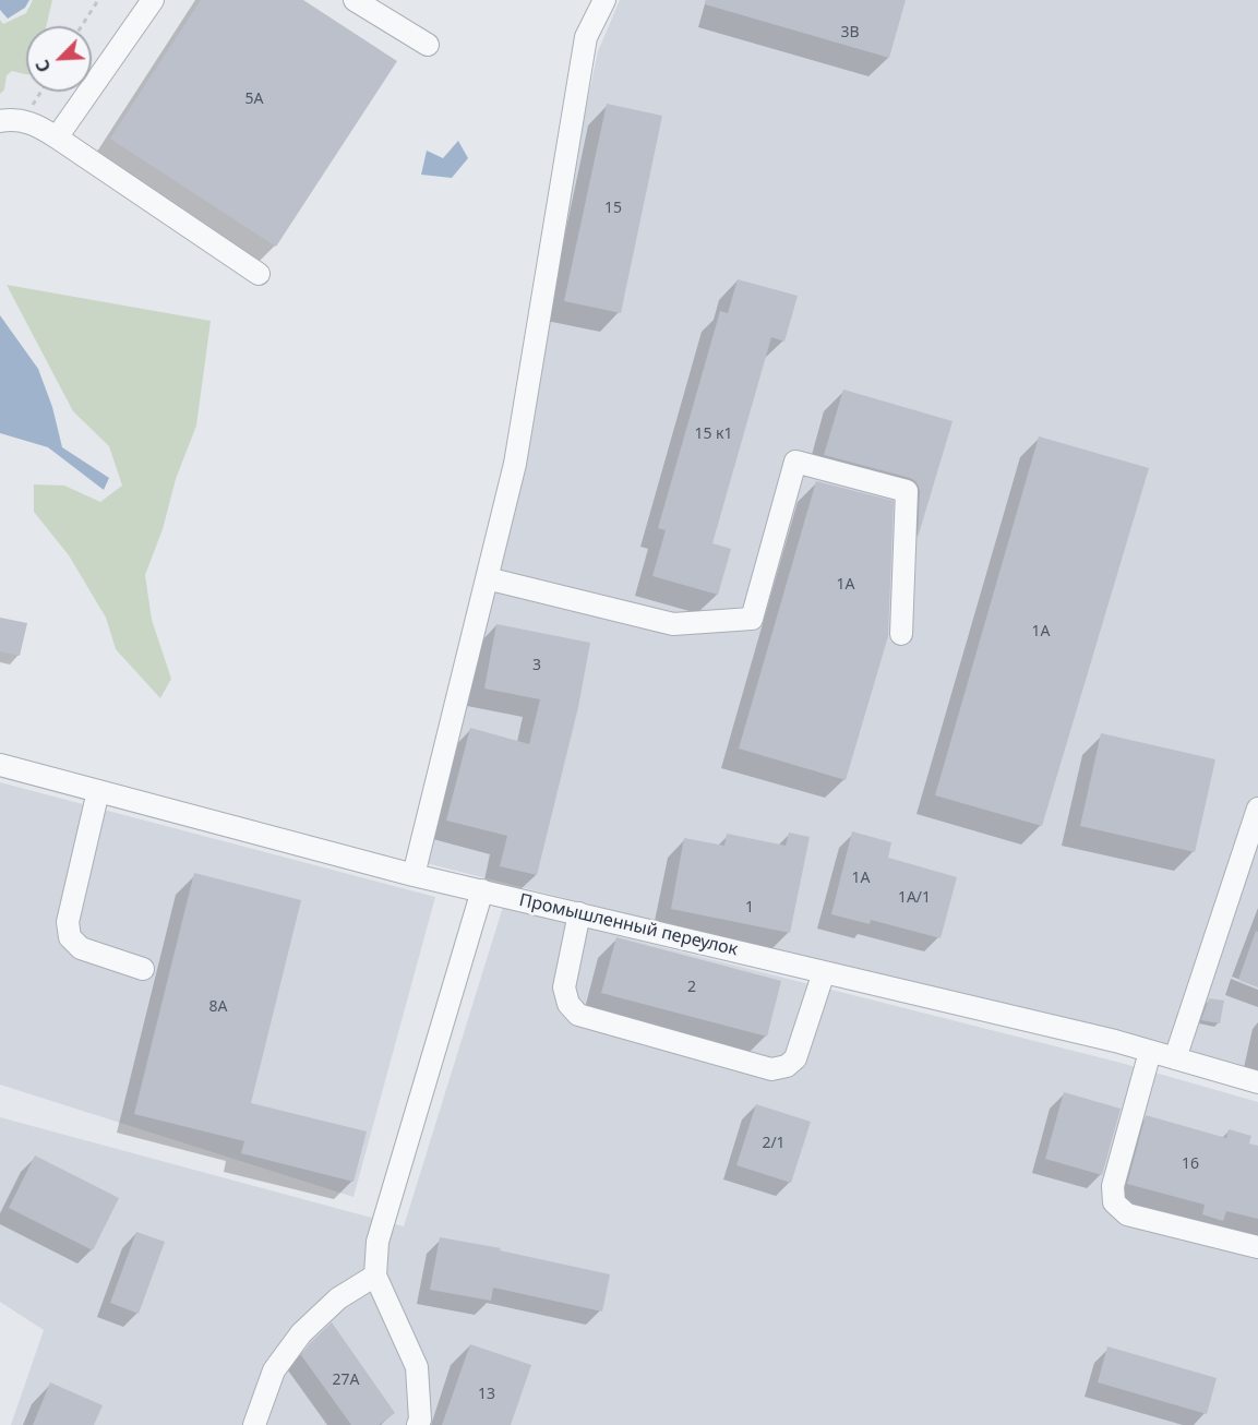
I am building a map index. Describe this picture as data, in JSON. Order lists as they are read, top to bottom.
{
  "streets": {
    "street": ["Промышленный переулок"]
  },
  "house_numbers": [
    "3В",
    "5А",
    "15",
    "15 к1",
    "1А",
    "1А",
    "3",
    "1А",
    "1А/1",
    "1",
    "2",
    "8А",
    "2/1",
    "16",
    "27А",
    "13"
  ],
  "north": "bottom left"
}
